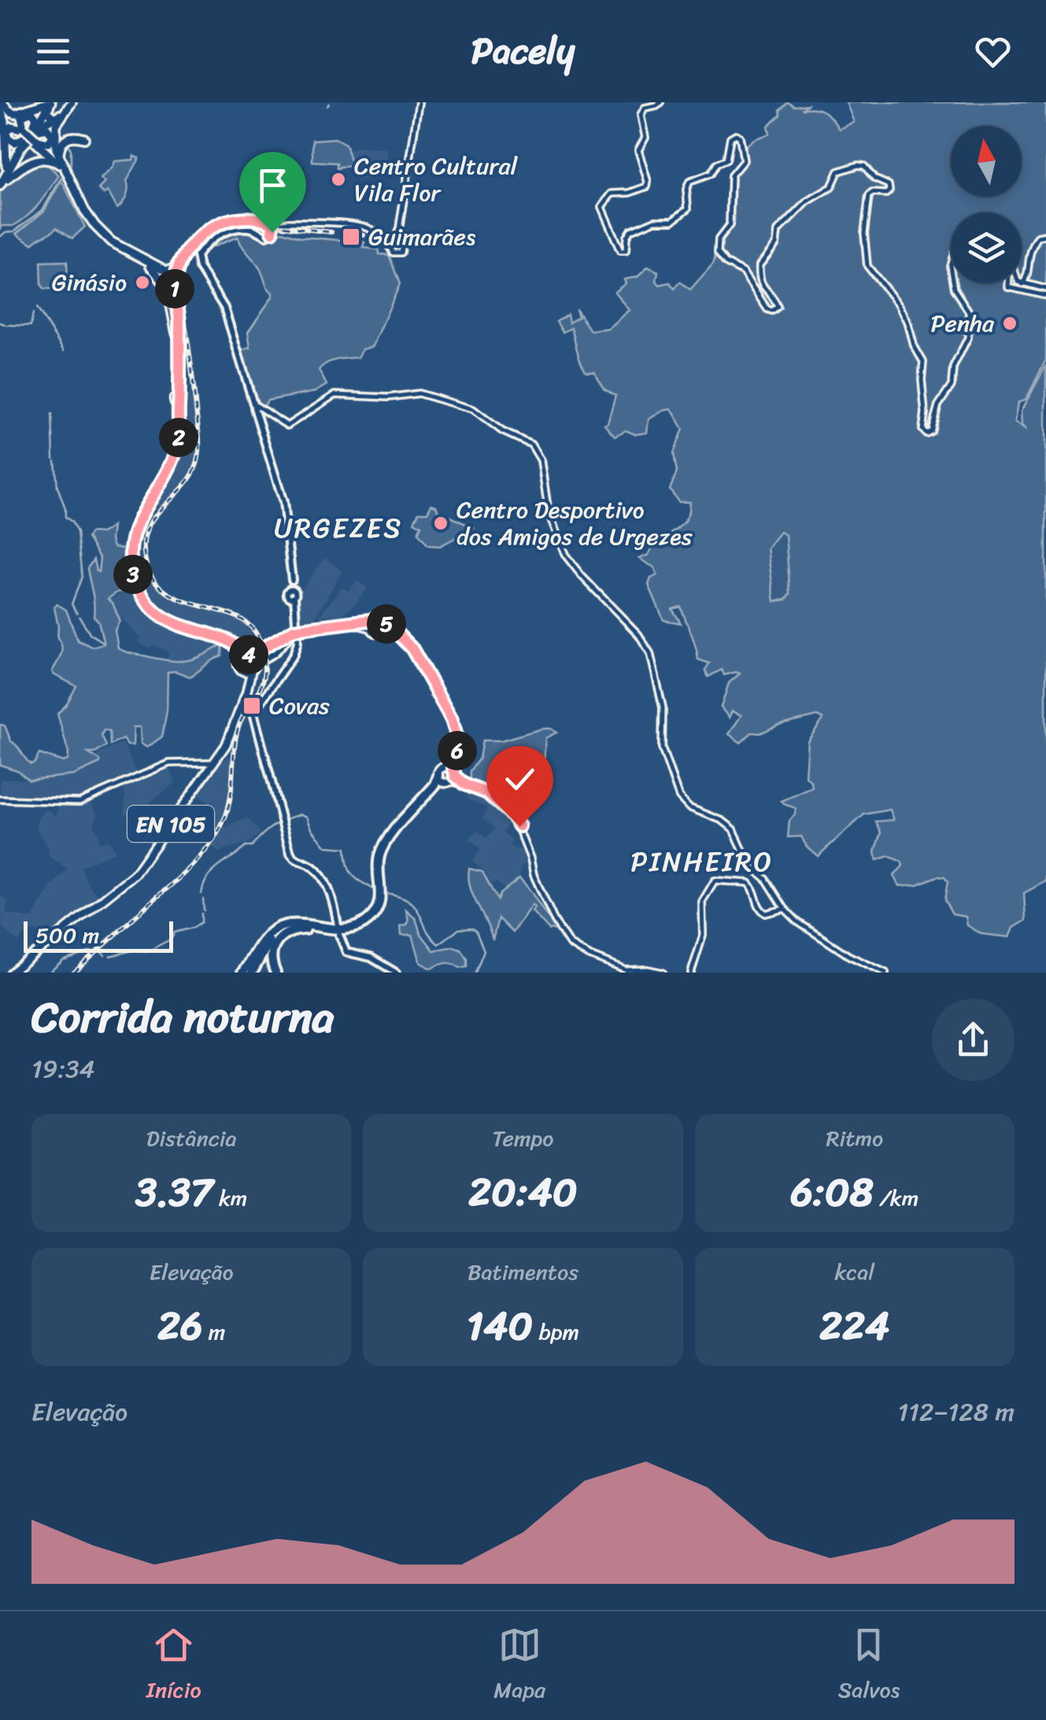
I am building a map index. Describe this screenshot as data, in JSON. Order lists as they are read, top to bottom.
{
  "streets": {
    "main road": ["EN 105"]
  },
  "districts": ["URGEZES", "PINHEIRO"],
  "places": {
    "other": [
      "Centro Cultural Vila Flor",
      "Ginásio",
      "Penha",
      "Centro Desportivo dos Amigos de Urgezes"
    ],
    "transit": ["Guimarães", "Covas"]
  },
  "scale_bar": "500 m",
  "north": "top",
  "page": {
    "header": "Pacely",
    "pins": [
      "1",
      "2",
      "3",
      "5",
      "4",
      "6"
    ],
    "scale": "500 m",
    "heading": ["Corrida noturna", "19:34"],
    "stats": [
      ["Distância", "3.37 km"],
      ["Tempo", "20:40"],
      ["Ritmo", "6:08 /km"],
      ["Elevação", "26 m"],
      ["Batimentos", "140 bpm"],
      ["kcal", "224"]
    ],
    "chart": ["Elevação", "112–128 m"],
    "tabs": ["Início", "Mapa", "Salvos"]
  }
}
